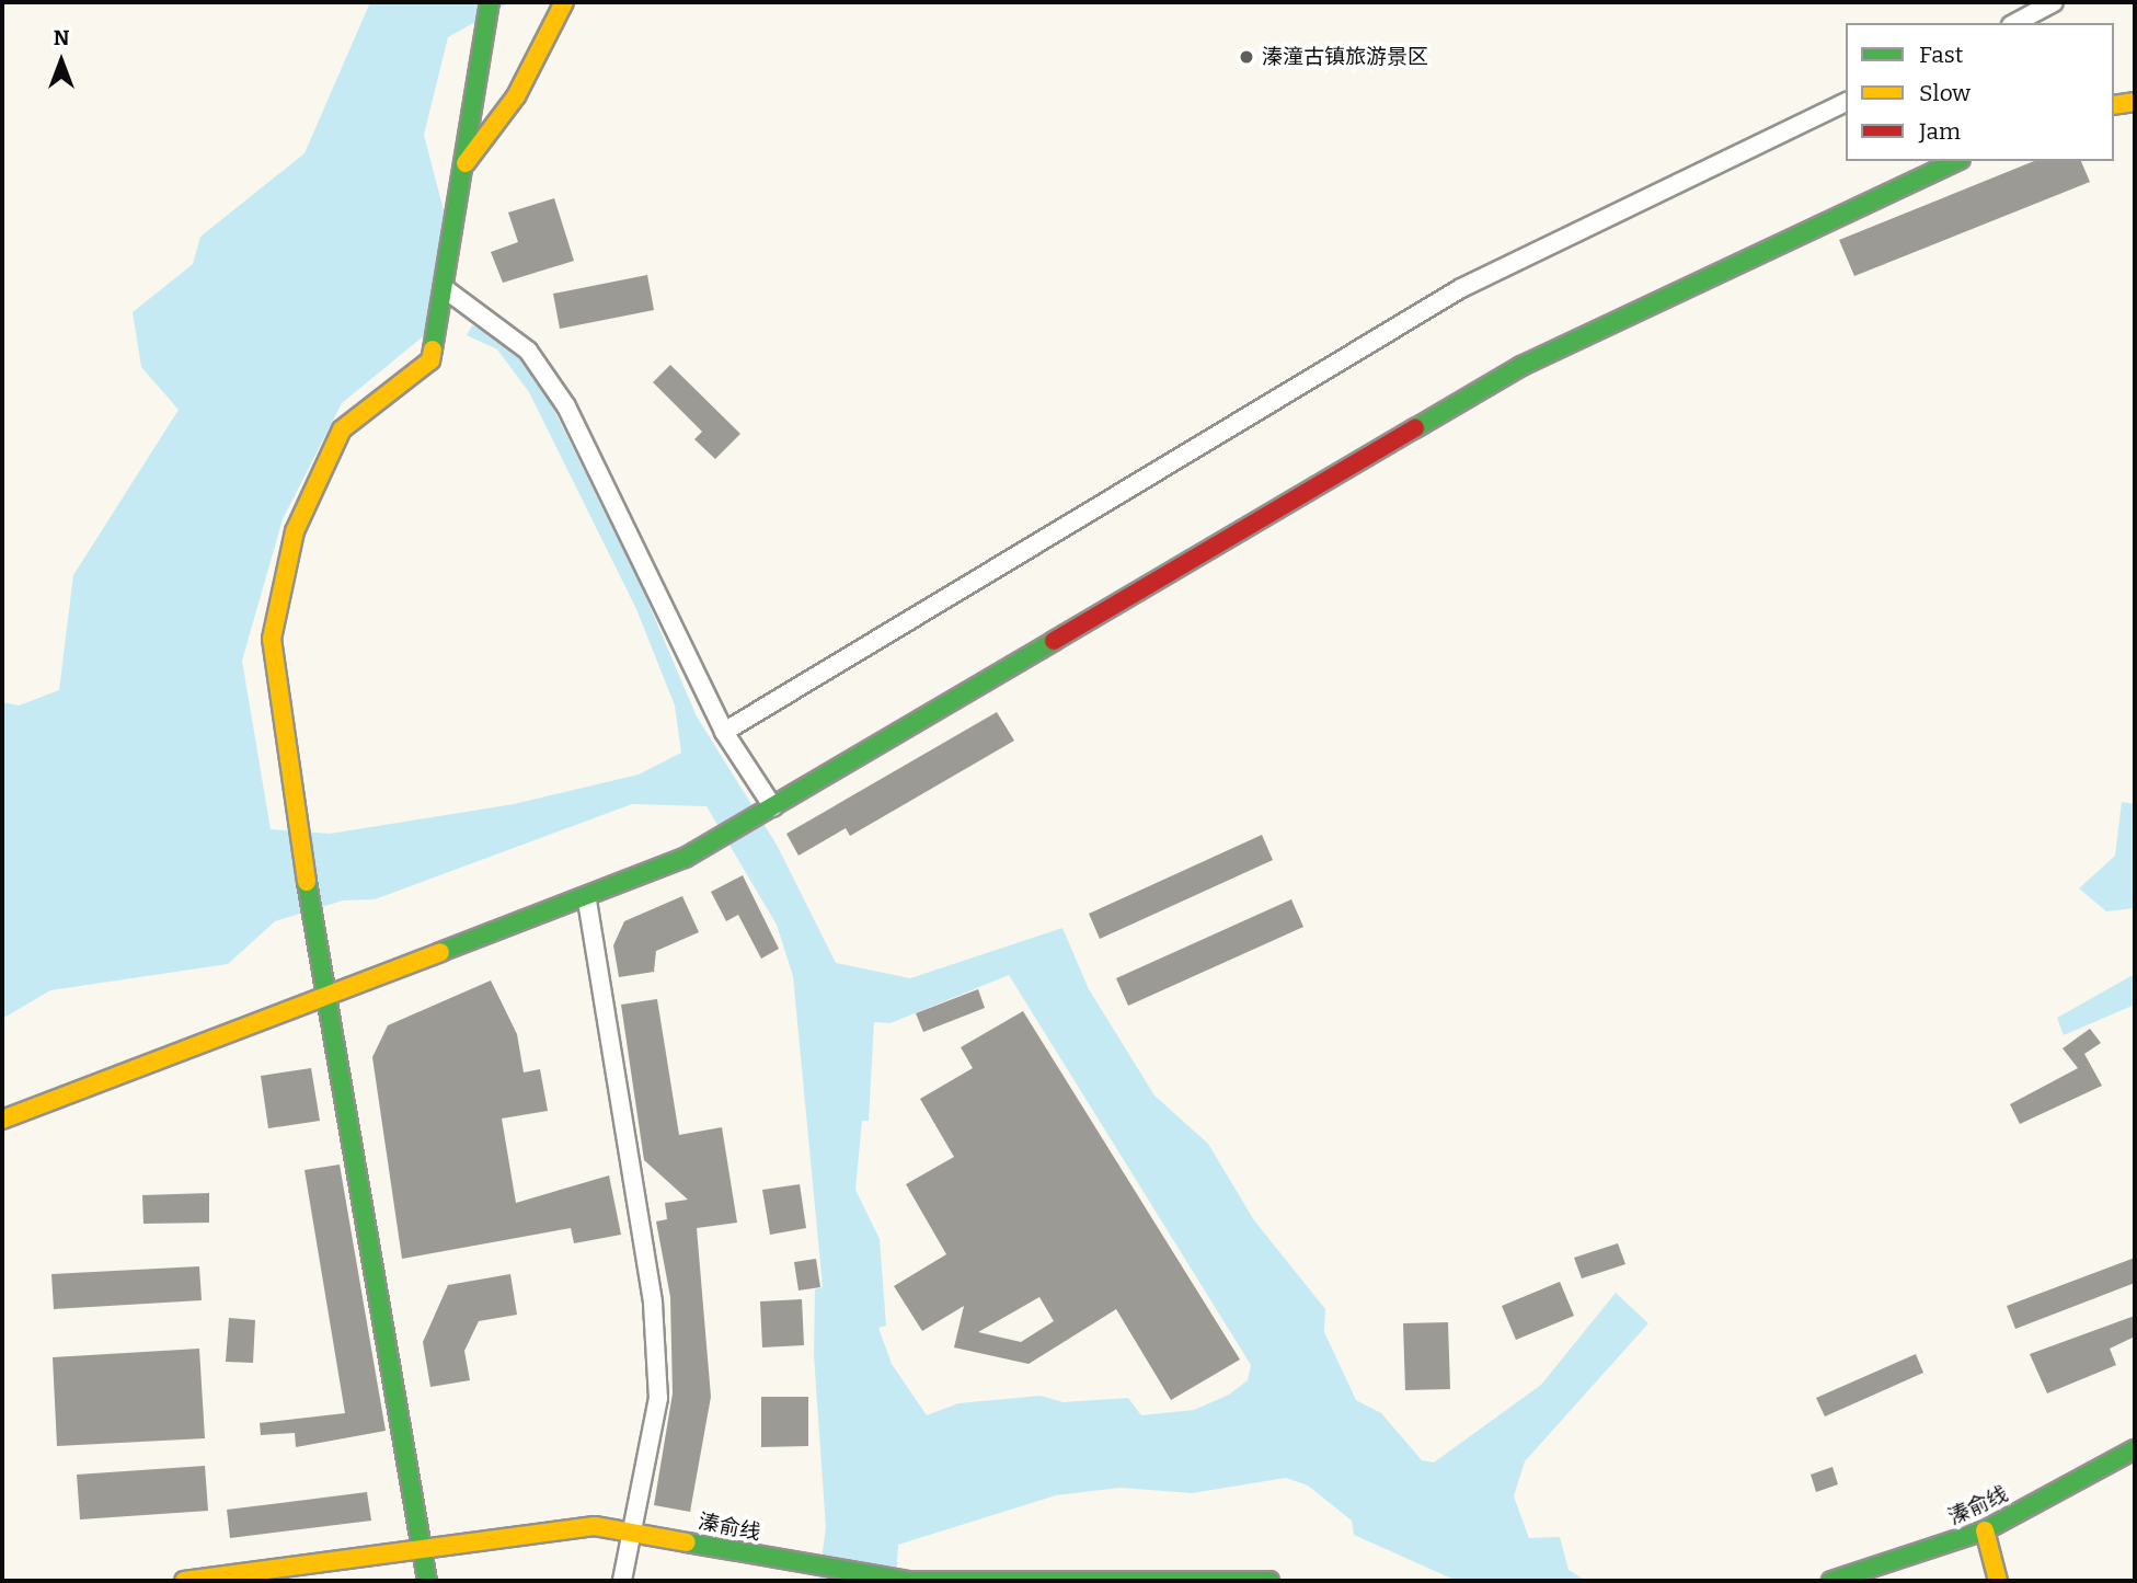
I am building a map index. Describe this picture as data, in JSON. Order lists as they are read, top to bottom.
{
  "streets": {
    "street": ["溱俞线"]
  },
  "places": ["溱潼古镇旅游景区"],
  "legend": ["Fast", "Slow", "Jam"],
  "north": "top"
}
